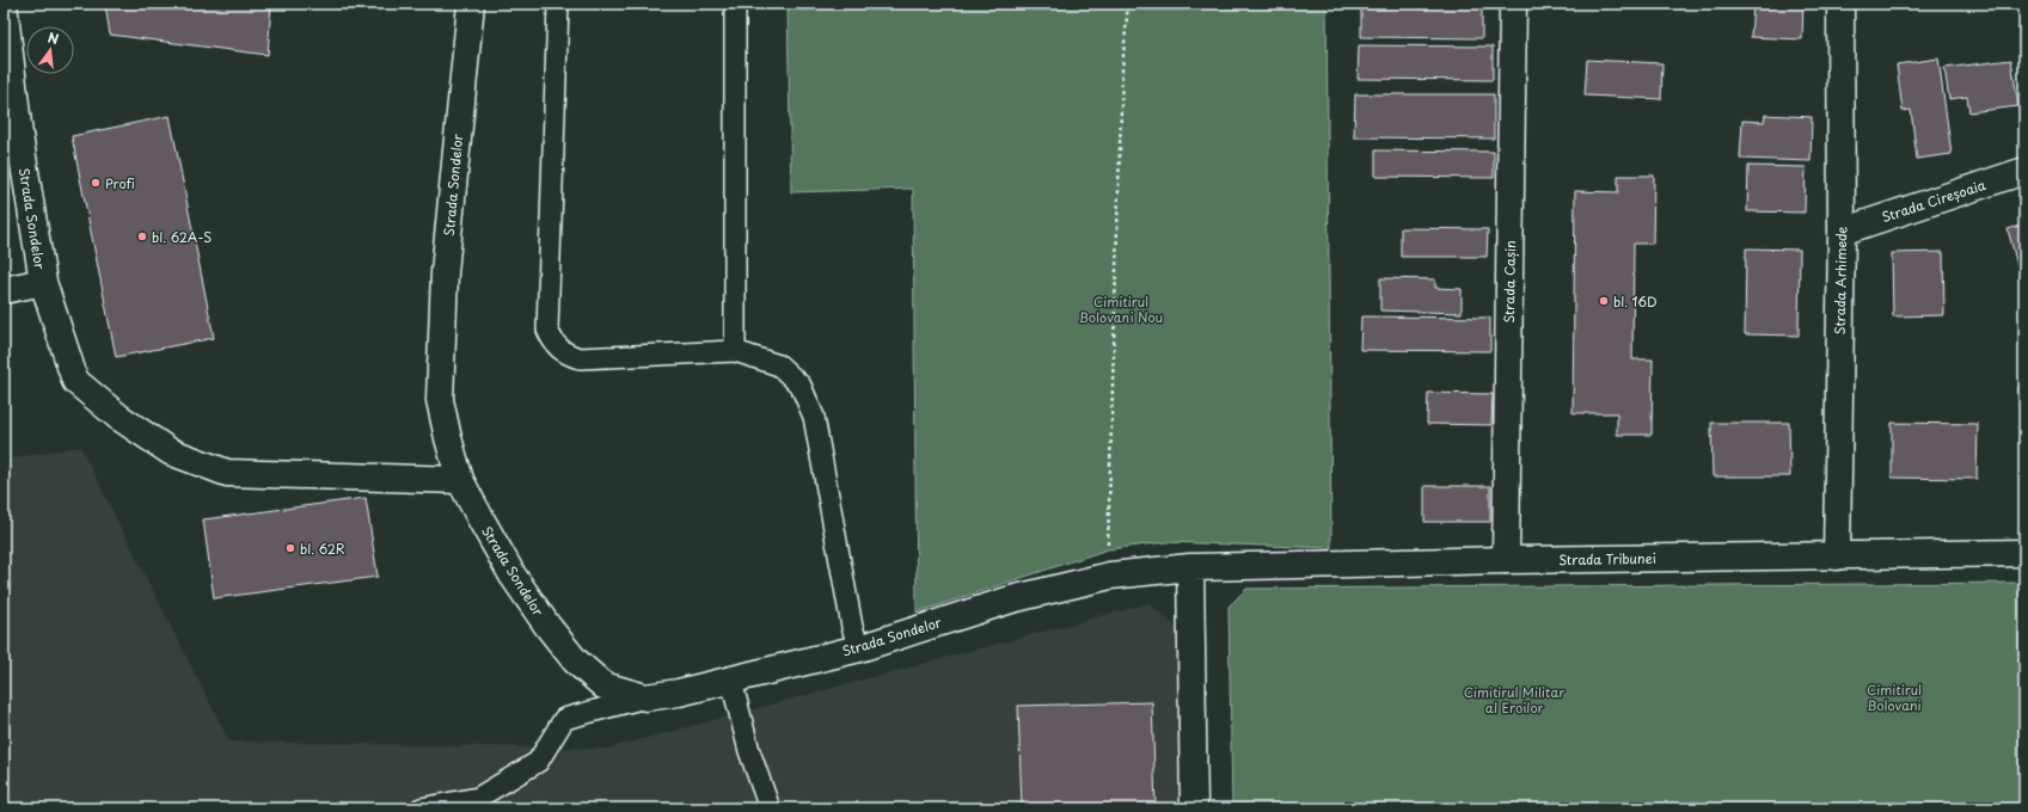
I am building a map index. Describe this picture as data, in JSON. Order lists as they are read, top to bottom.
{
  "streets": {
    "street": [
      "Strada Sondelor",
      "Strada Cireșoaia",
      "Strada Arhimede",
      "Strada Cașin",
      "Strada Tribunei"
    ]
  },
  "crossings": [
    ["Strada Sondelor", "Strada Tribunei"],
    ["Strada Cireșoaia", "Strada Arhimede"],
    ["Strada Arhimede", "Strada Tribunei"],
    ["Strada Cașin", "Strada Tribunei"]
  ],
  "parks": ["Cimitirul Bolovani Nou", "Cimitirul Bolovani", "Cimitirul Militar al Eroilor"],
  "places": [
    "Profi",
    "bl. 62A-S",
    "bl. 16D",
    "bl. 62R"
  ],
  "north": "top"
}
